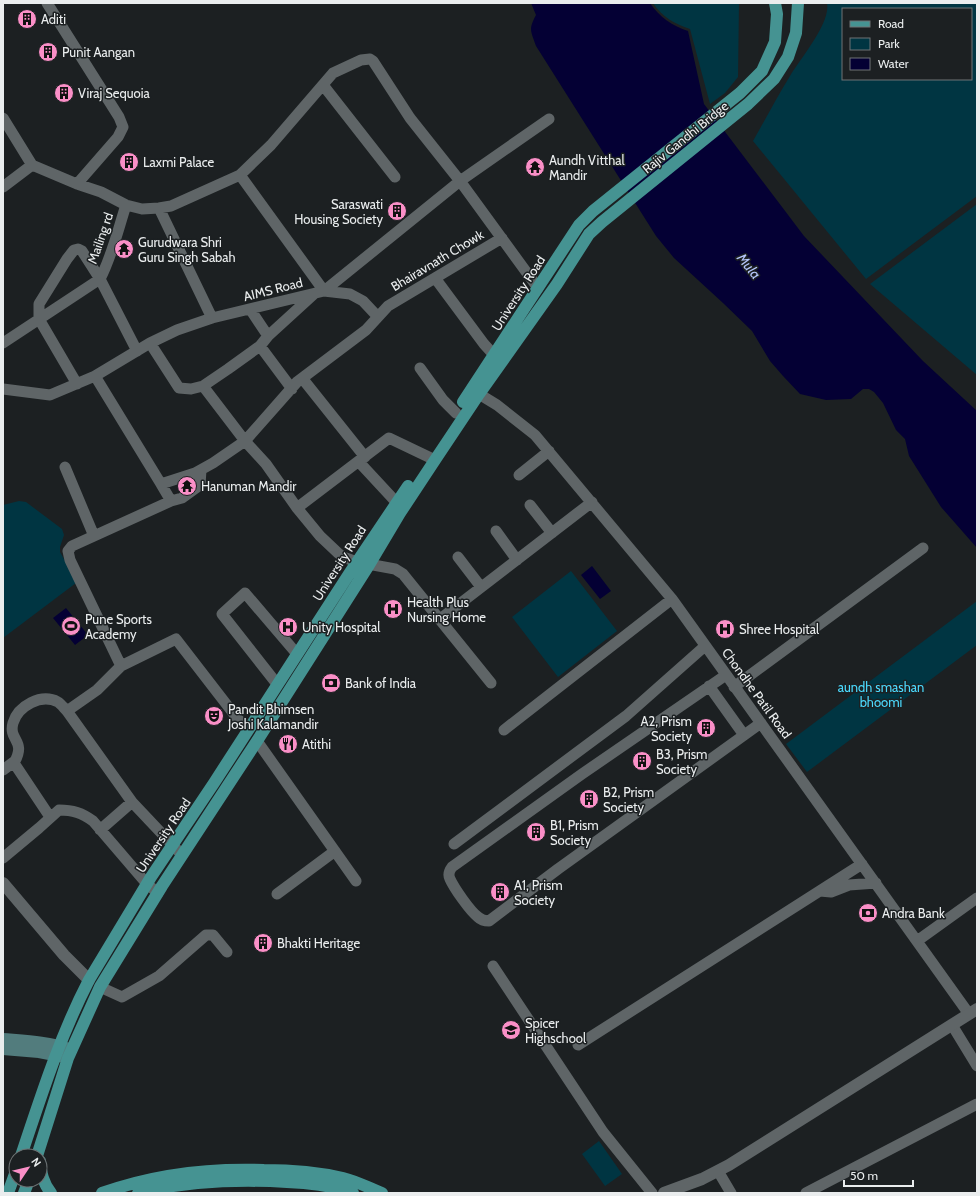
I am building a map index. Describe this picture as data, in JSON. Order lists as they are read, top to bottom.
{
  "streets": {
    "main road": ["Rajiv Gandhi Bridge", "University Road"],
    "street": [
      "Mailing rd",
      "Bhairavnath Chowk",
      "AIMS Road",
      "Chondhe Patil Road"
    ]
  },
  "crossings": [
    ["Rajiv Gandhi Bridge", "University Road"],
    ["Bhairavnath Chowk", "University Road"],
    ["University Road", "Chondhe Patil Road"]
  ],
  "water": ["Mula"],
  "parks": ["aundh smashan bhoomi"],
  "places": {
    "building": [
      "Aditi",
      "Punit Aangan",
      "Viraj Sequoia",
      "Laxmi Palace",
      "Saraswati Housing Society",
      "A2, Prism Society",
      "B3, Prism Society",
      "B2, Prism Society",
      "B1, Prism Society",
      "A1, Prism Society",
      "Bhakti Heritage"
    ],
    "temple": ["Aundh Vitthal Mandir", "Gurudwara Shri Guru Singh Sabah", "Hanuman Mandir"],
    "hospital": ["Health Plus Nursing Home", "Unity Hospital", "Shree Hospital"],
    "sports": ["Pune Sports Academy"],
    "bank": ["Bank of India", "Andra Bank"],
    "theatre": ["Pandit Bhimsen Joshi Kalamandir"],
    "restaurant": ["Atithi"],
    "school or university": ["Spicer Highschool"]
  },
  "legend": ["Road", "Park", "Water"],
  "scale_bar": "50 m",
  "north": "top right"
}
